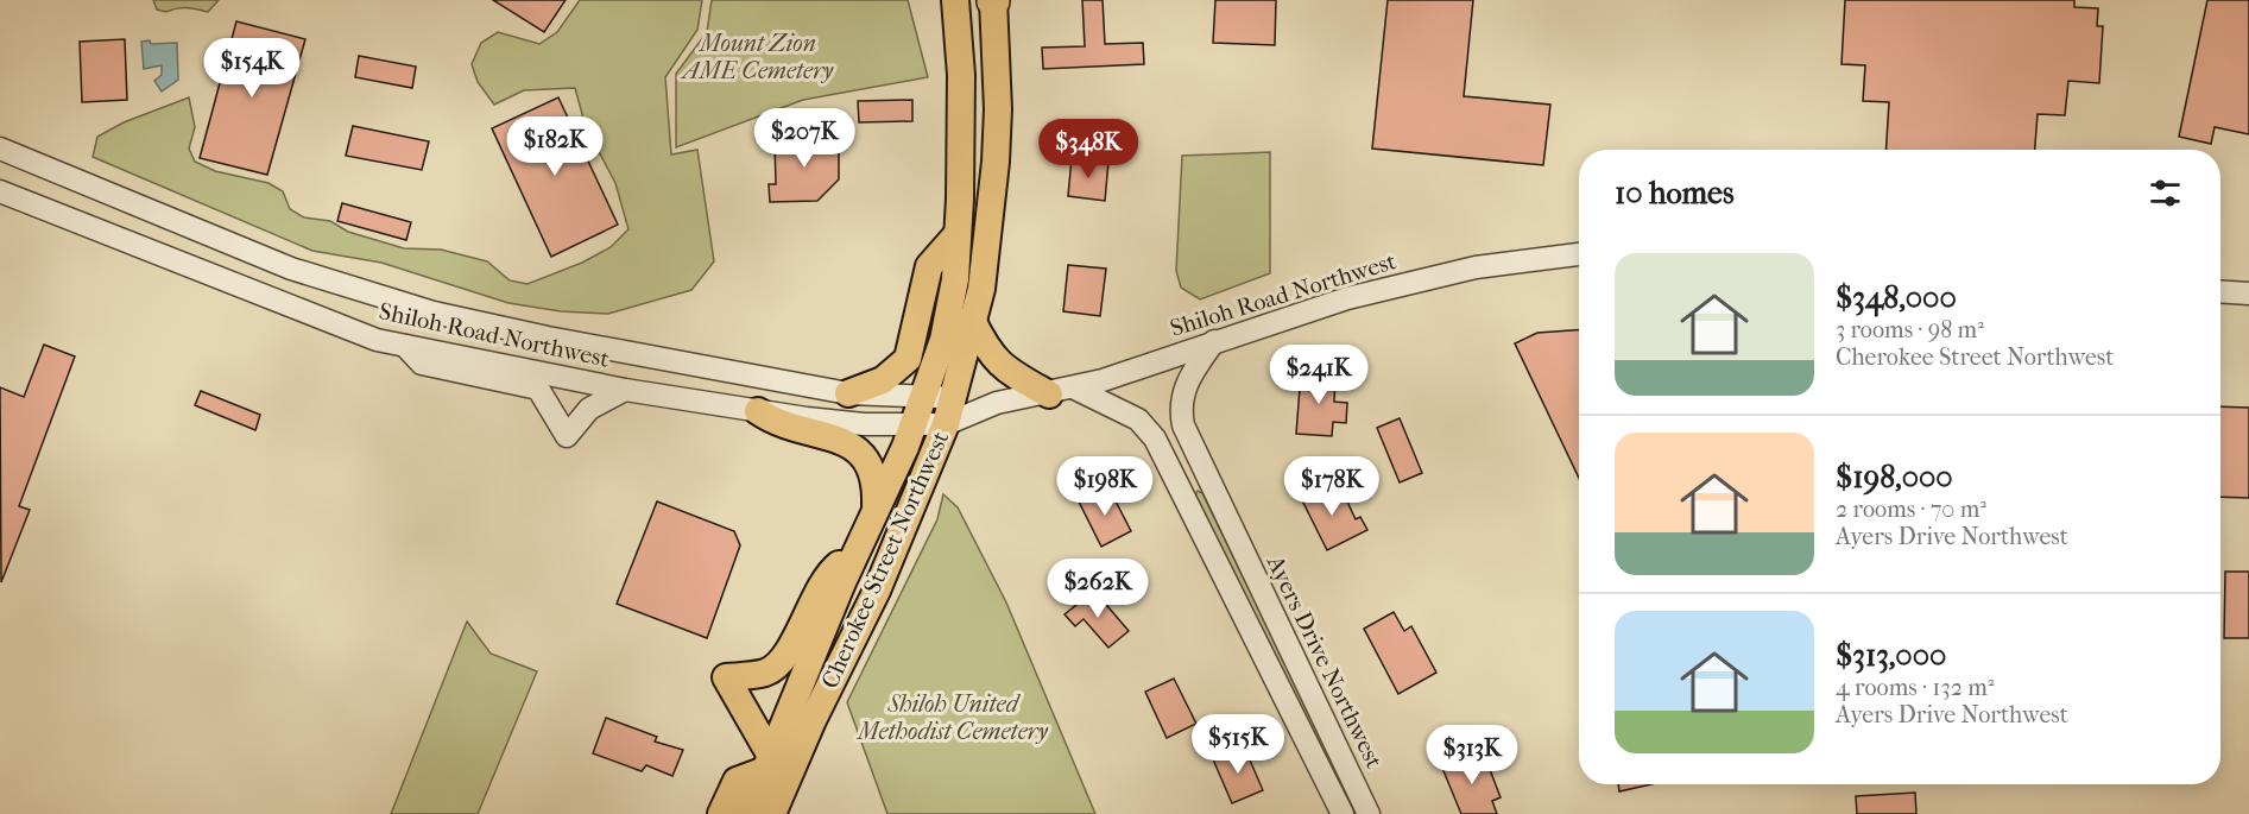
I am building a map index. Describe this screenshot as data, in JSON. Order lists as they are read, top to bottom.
{
  "streets": {
    "main road": ["Cherokee Street Northwest"],
    "street": ["Shiloh Road Northwest", "Ayers Drive Northwest"]
  },
  "crossings": [
    ["Shiloh Road Northwest", "Cherokee Street Northwest"],
    ["Shiloh Road Northwest", "Ayers Drive Northwest"]
  ],
  "parks": ["Mount Zion AME Cemetery", "Shiloh United Methodist Cemetery"],
  "page": {
    "price": [
      "$154K",
      "$207K",
      "$182K",
      "$348K",
      "$241K",
      "$198K",
      "$178K",
      "$262K",
      "$515K",
      "$313K"
    ],
    "heading": "10 homes",
    "list": [
      {
        "name": "$348,000",
        "note": "3 rooms · 98 m² · Cherokee Street Northwest"
      },
      {
        "name": "$198,000",
        "note": "2 rooms · 70 m² · Ayers Drive Northwest"
      },
      {
        "name": "$313,000",
        "note": "4 rooms · 132 m² · Ayers Drive Northwest"
      }
    ]
  }
}
